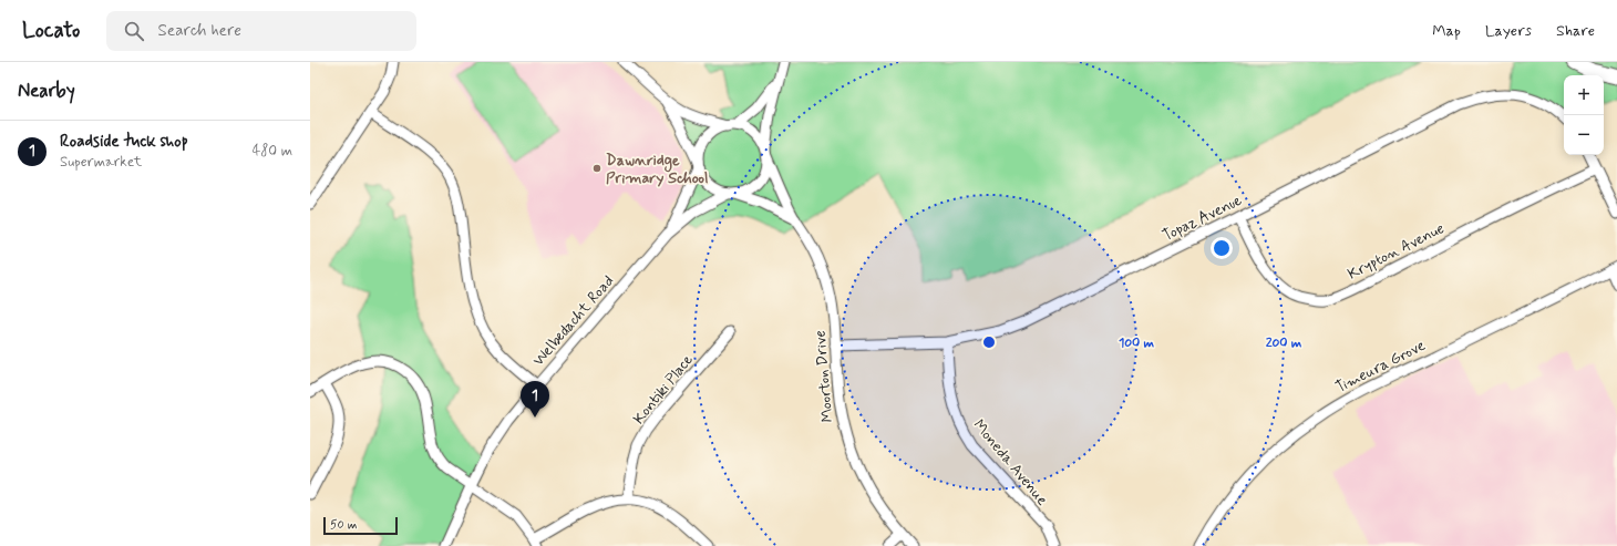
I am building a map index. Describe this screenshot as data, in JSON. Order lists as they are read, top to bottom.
{
  "streets": {
    "street": [
      "Topaz Avenue",
      "Krypton Avenue",
      "Welbedacht Road",
      "Timeura Grove",
      "Moorton Drive",
      "Kontiki Place",
      "Moneda Avenue"
    ]
  },
  "crossings": [
    ["Topaz Avenue", "Krypton Avenue"],
    ["Topaz Avenue", "Moorton Drive"],
    ["Topaz Avenue", "Moneda Avenue"],
    ["Welbedacht Road", "Moorton Drive"]
  ],
  "places": ["Dawnridge Primary School"],
  "scale_bar": "50 m",
  "page": {
    "header": "Locato",
    "search": "Search here",
    "nav": ["Map", "Layers", "Share"],
    "heading": "Nearby",
    "map_buttons": ["+", "−"],
    "list": [
      {
        "mark": "1",
        "name": "Roadside tuck shop",
        "note": "Supermarket",
        "value": "480 m"
      }
    ],
    "pins": "1",
    "scale": "50 m"
  },
  "rings": ["100 m", "200 m"]
}
